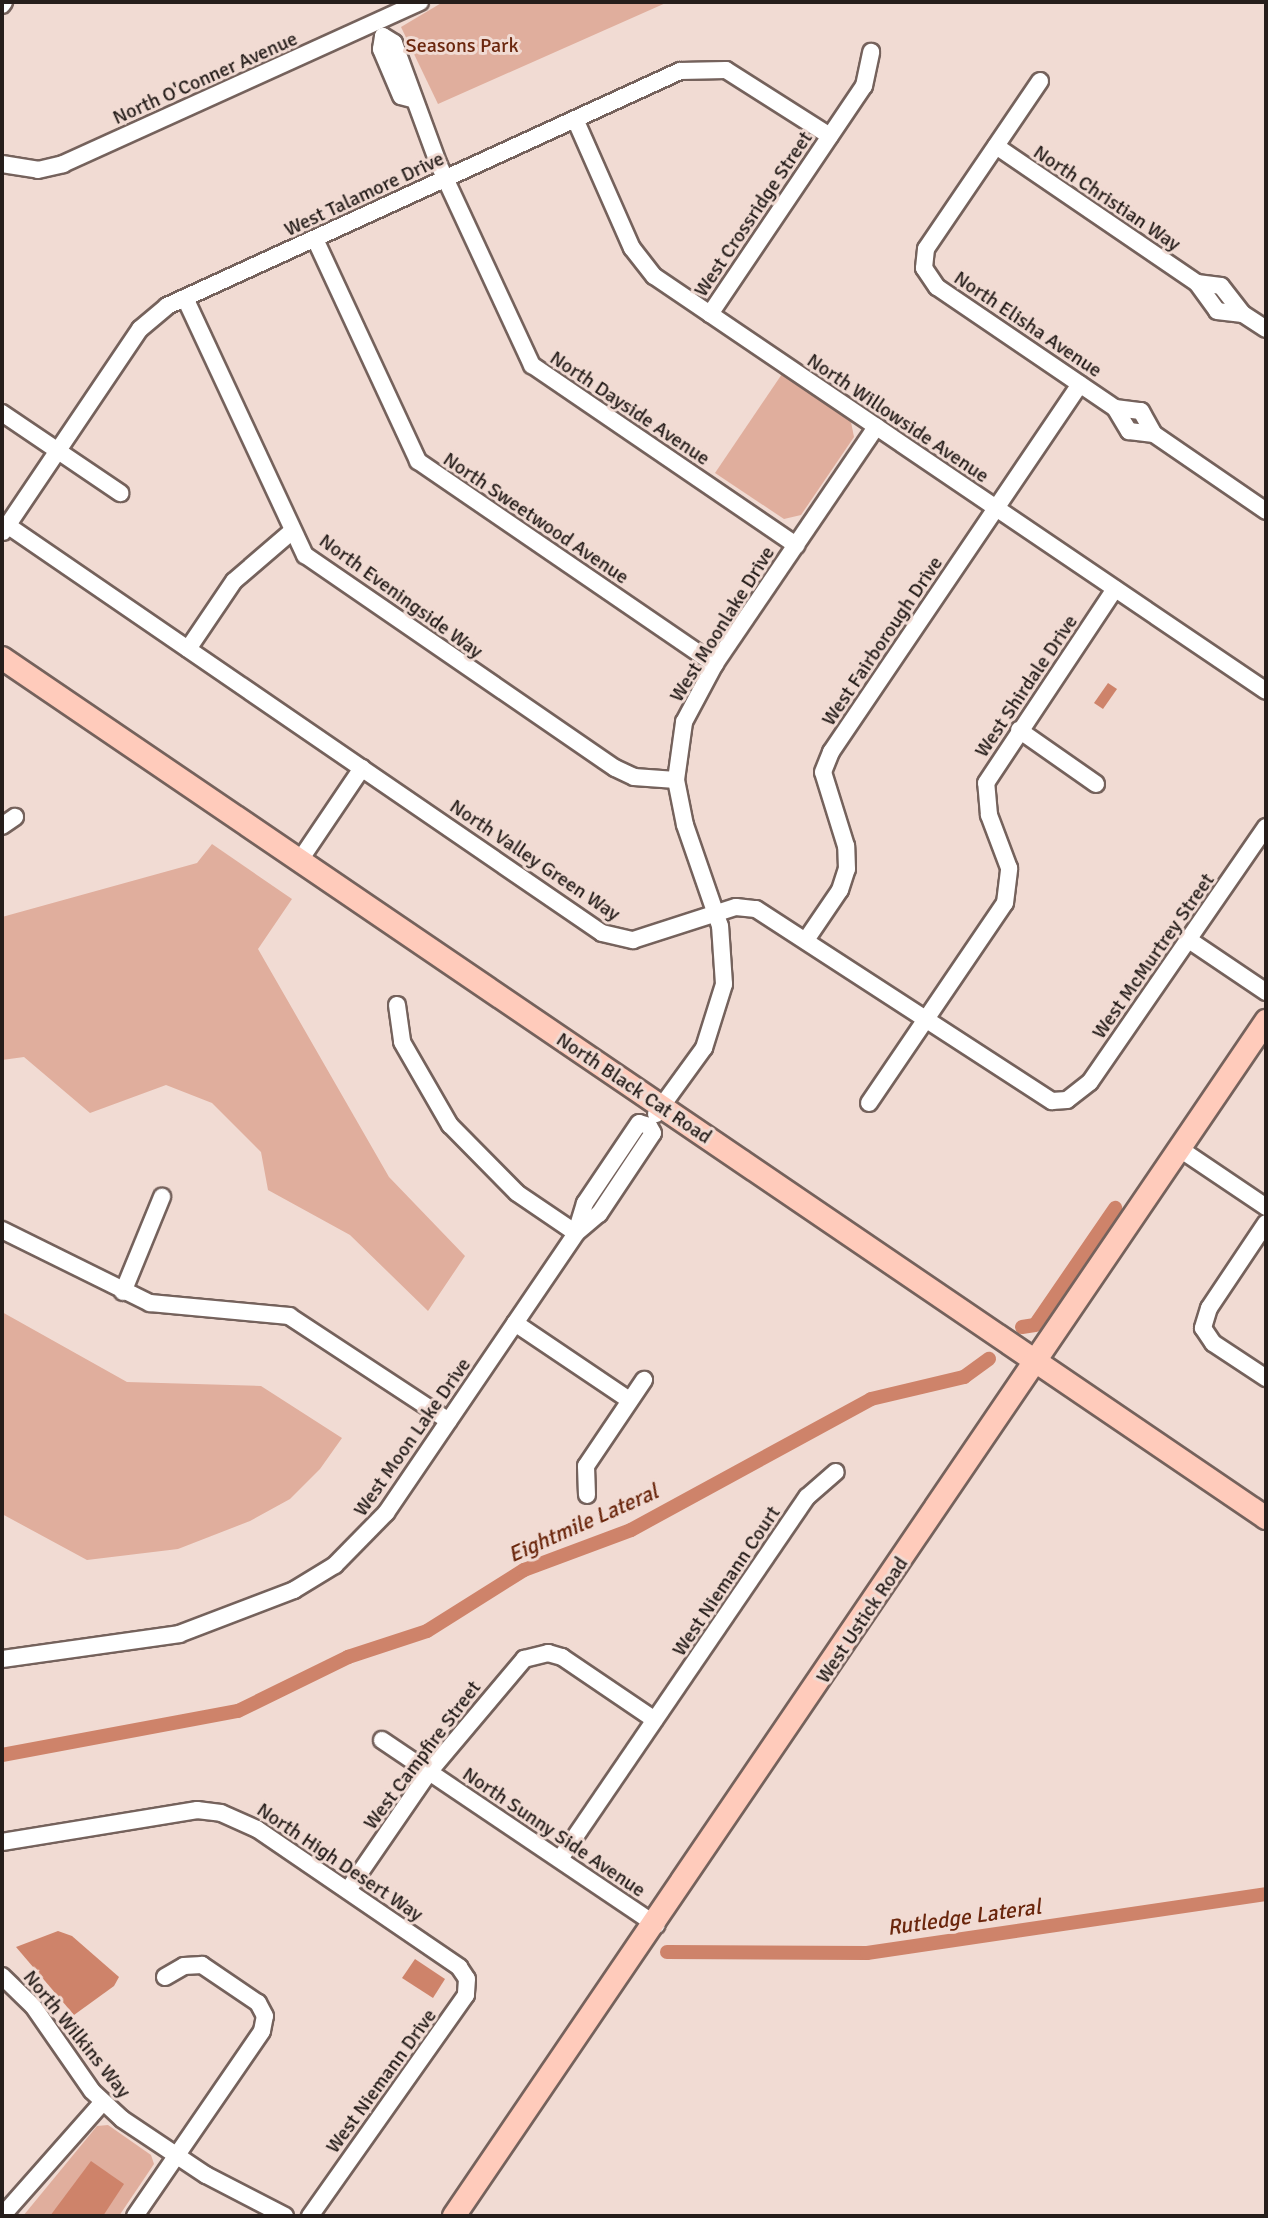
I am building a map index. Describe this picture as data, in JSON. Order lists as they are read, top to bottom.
{
  "streets": {
    "main road": ["North Black Cat Road", "West Ustick Road"],
    "street": [
      "North O'Conner Avenue",
      "West Talamore Drive",
      "North Christian Way",
      "West Crossridge Street",
      "North Elisha Avenue",
      "North Dayside Avenue",
      "North Willowside Avenue",
      "North Sweetwood Avenue",
      "North Eveningside Way",
      "West Moonlake Drive",
      "West Fairborough Drive",
      "West Shirdale Drive",
      "North Valley Green Way",
      "West McMurtrey Street",
      "West Moon Lake Drive",
      "West Niemann Court",
      "West Campfire Street",
      "North Sunny Side Avenue",
      "North High Desert Way",
      "North Wilkins Way",
      "West Niemann Drive"
    ]
  },
  "crossings": [
    ["North O'Conner Avenue", "North Dayside Avenue"],
    ["West Talamore Drive", "West Crossridge Street"],
    ["West Talamore Drive", "North Dayside Avenue"],
    ["West Talamore Drive", "North Willowside Avenue"],
    ["West Talamore Drive", "North Sweetwood Avenue"],
    ["West Talamore Drive", "North Eveningside Way"],
    ["West Talamore Drive", "North Valley Green Way"],
    ["North Christian Way", "North Elisha Avenue"],
    ["West Crossridge Street", "North Willowside Avenue"],
    ["North Elisha Avenue", "West Fairborough Drive"],
    ["North Dayside Avenue", "West Moonlake Drive"],
    ["North Willowside Avenue", "West Moonlake Drive"],
    ["North Willowside Avenue", "West Fairborough Drive"],
    ["North Willowside Avenue", "West Shirdale Drive"],
    ["North Sweetwood Avenue", "West Moonlake Drive"],
    ["North Eveningside Way", "West Moonlake Drive"],
    ["West Moonlake Drive", "North Valley Green Way"],
    ["West Moonlake Drive", "North Black Cat Road"],
    ["West Moonlake Drive", "West Moon Lake Drive"],
    ["West Fairborough Drive", "North Valley Green Way"],
    ["West Shirdale Drive", "North Valley Green Way"],
    ["North Valley Green Way", "West McMurtrey Street"],
    ["North Black Cat Road", "West Ustick Road"],
    ["West Niemann Court", "West Campfire Street"],
    ["West Niemann Court", "North Sunny Side Avenue"],
    ["West Ustick Road", "North Sunny Side Avenue"],
    ["West Campfire Street", "North Sunny Side Avenue"],
    ["West Campfire Street", "North High Desert Way"],
    ["North High Desert Way", "West Niemann Drive"]
  ],
  "water": ["Eightmile Lateral", "Rutledge Lateral"],
  "parks": ["Seasons Park"]
}
